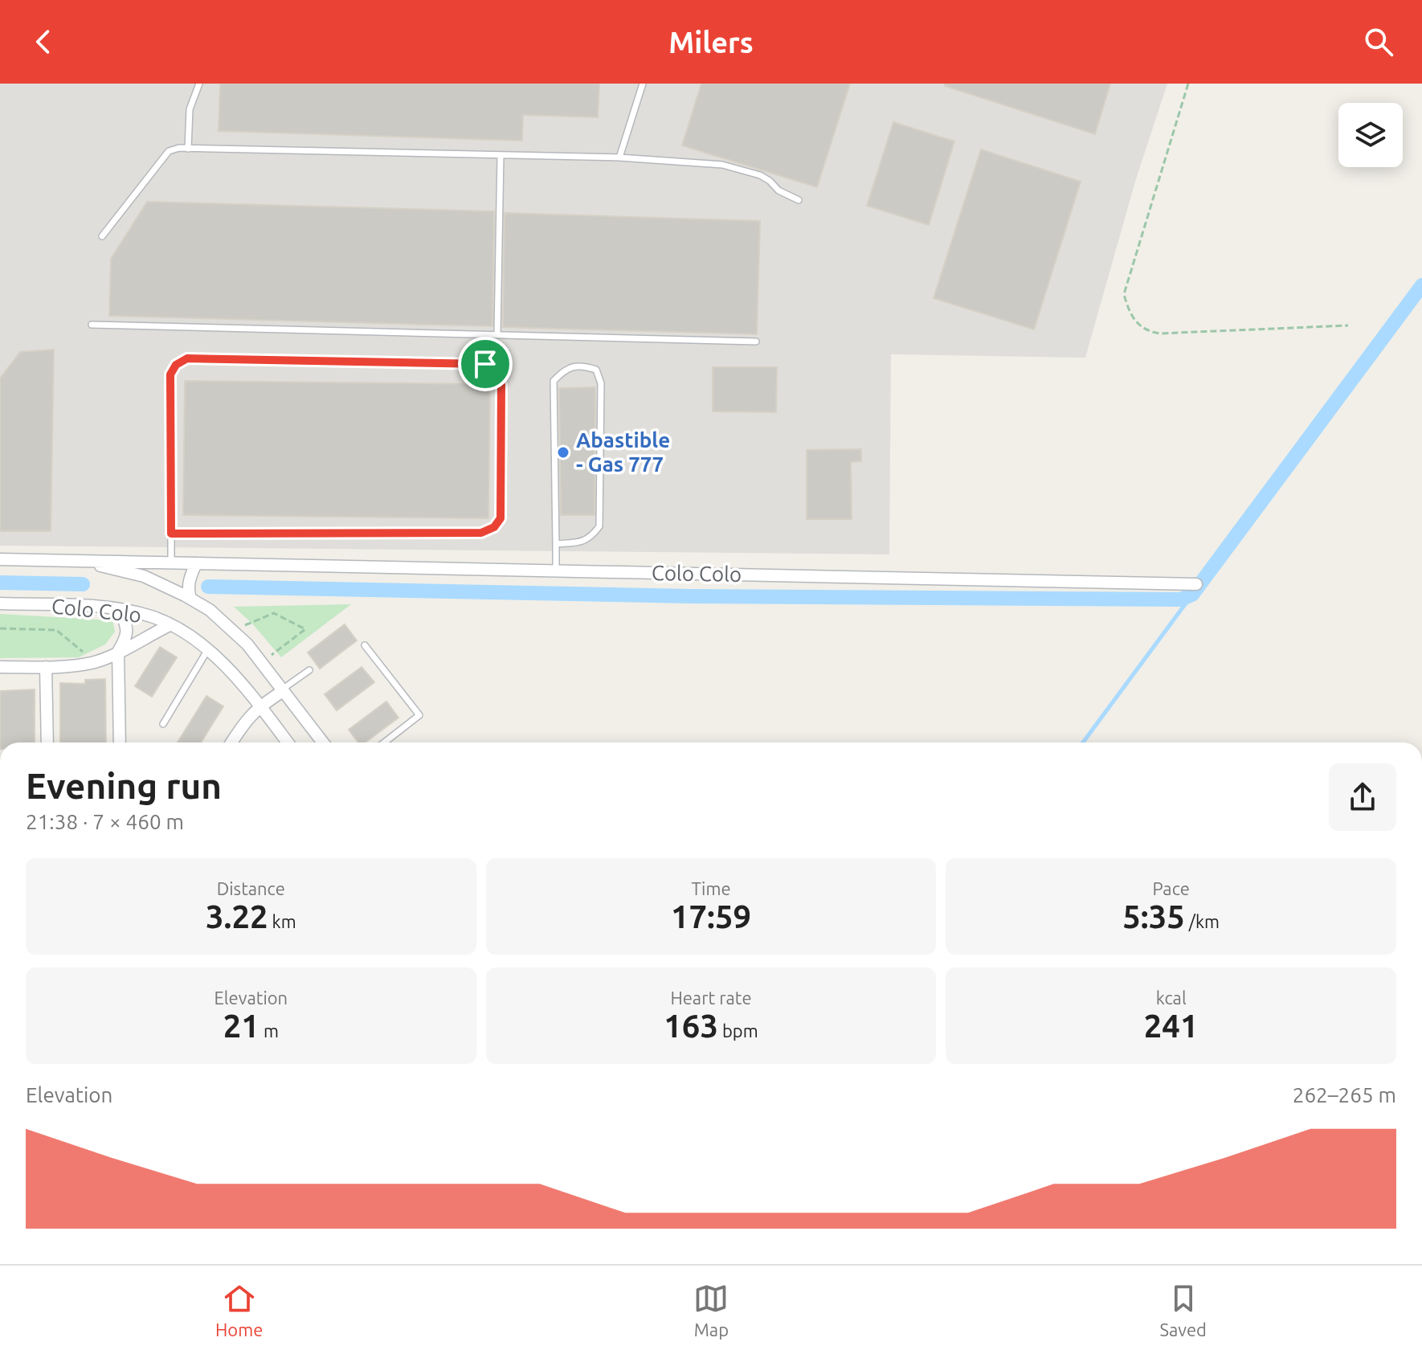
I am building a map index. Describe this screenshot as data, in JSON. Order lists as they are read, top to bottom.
{
  "streets": {
    "street": ["Colo Colo"]
  },
  "places": ["Abastible - Gas 777"],
  "page": {
    "header": "Milers",
    "heading": ["Evening run", "21:38 · 7 × 460 m"],
    "stats": [
      ["Distance", "3.22 km"],
      ["Time", "17:59"],
      ["Pace", "5:35 /km"],
      ["Elevation", "21 m"],
      ["Heart rate", "163 bpm"],
      ["kcal", "241"]
    ],
    "chart": ["Elevation", "262–265 m"],
    "tabs": ["Home", "Map", "Saved"]
  }
}
